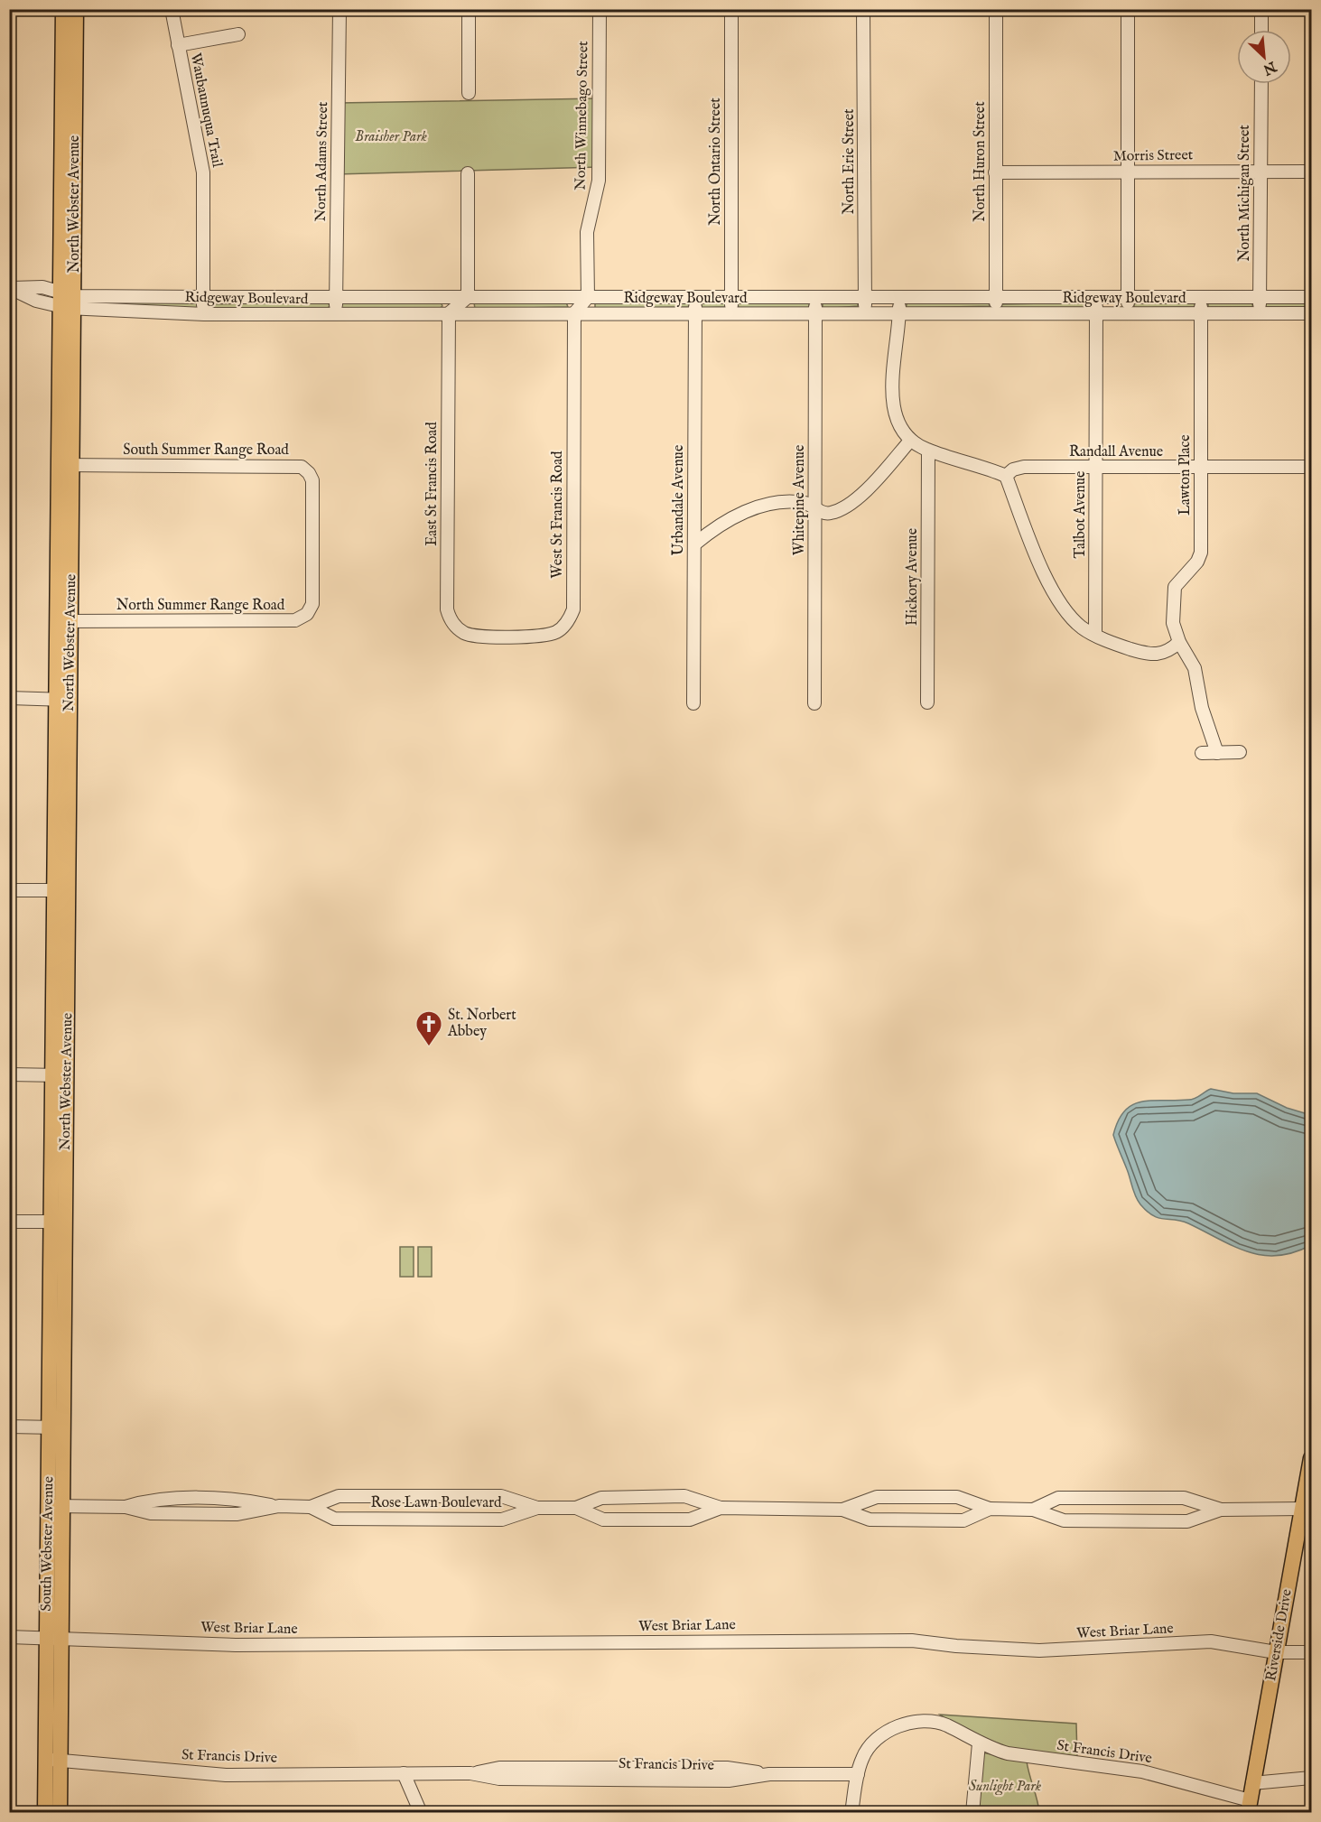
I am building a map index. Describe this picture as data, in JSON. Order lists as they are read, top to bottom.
{
  "streets": {
    "main road": ["North Webster Avenue", "South Webster Avenue", "Riverside Drive"],
    "street": [
      "Waubaunuqua Trail",
      "North Winnebago Street",
      "Morris Street",
      "North Adams Street",
      "North Ontario Street",
      "North Erie Street",
      "North Huron Street",
      "North Michigan Street",
      "Ridgeway Boulevard",
      "South Summer Range Road",
      "Randall Avenue",
      "Lawton Place",
      "East St Francis Road",
      "Urbandale Avenue",
      "Whitepine Avenue",
      "West St Francis Road",
      "Talbot Avenue",
      "Hickory Avenue",
      "North Summer Range Road",
      "Rose Lawn Boulevard",
      "West Briar Lane",
      "St Francis Drive"
    ]
  },
  "crossings": [
    ["Waubaunuqua Trail", "Ridgeway Boulevard"],
    ["North Winnebago Street", "Ridgeway Boulevard"],
    ["Morris Street", "North Huron Street"],
    ["Morris Street", "North Michigan Street"],
    ["North Adams Street", "Ridgeway Boulevard"],
    ["North Ontario Street", "Ridgeway Boulevard"],
    ["North Erie Street", "Ridgeway Boulevard"],
    ["North Huron Street", "Ridgeway Boulevard"],
    ["North Michigan Street", "Ridgeway Boulevard"],
    ["North Webster Avenue", "Ridgeway Boulevard"],
    ["North Webster Avenue", "South Summer Range Road"],
    ["North Webster Avenue", "North Summer Range Road"],
    ["North Webster Avenue", "South Webster Avenue"],
    ["Ridgeway Boulevard", "Lawton Place"],
    ["Ridgeway Boulevard", "East St Francis Road"],
    ["Ridgeway Boulevard", "Urbandale Avenue"],
    ["Ridgeway Boulevard", "Whitepine Avenue"],
    ["Ridgeway Boulevard", "West St Francis Road"],
    ["Ridgeway Boulevard", "Talbot Avenue"],
    ["South Summer Range Road", "North Summer Range Road"],
    ["Randall Avenue", "Lawton Place"],
    ["Randall Avenue", "Talbot Avenue"],
    ["East St Francis Road", "West St Francis Road"],
    ["Rose Lawn Boulevard", "South Webster Avenue"],
    ["Rose Lawn Boulevard", "Riverside Drive"],
    ["South Webster Avenue", "West Briar Lane"],
    ["South Webster Avenue", "St Francis Drive"],
    ["West Briar Lane", "Riverside Drive"],
    ["Riverside Drive", "St Francis Drive"]
  ],
  "parks": ["Braisher Park", "Sunlight Park"],
  "places": {
    "church": ["St. Norbert Abbey"]
  },
  "north": "bottom right"
}
